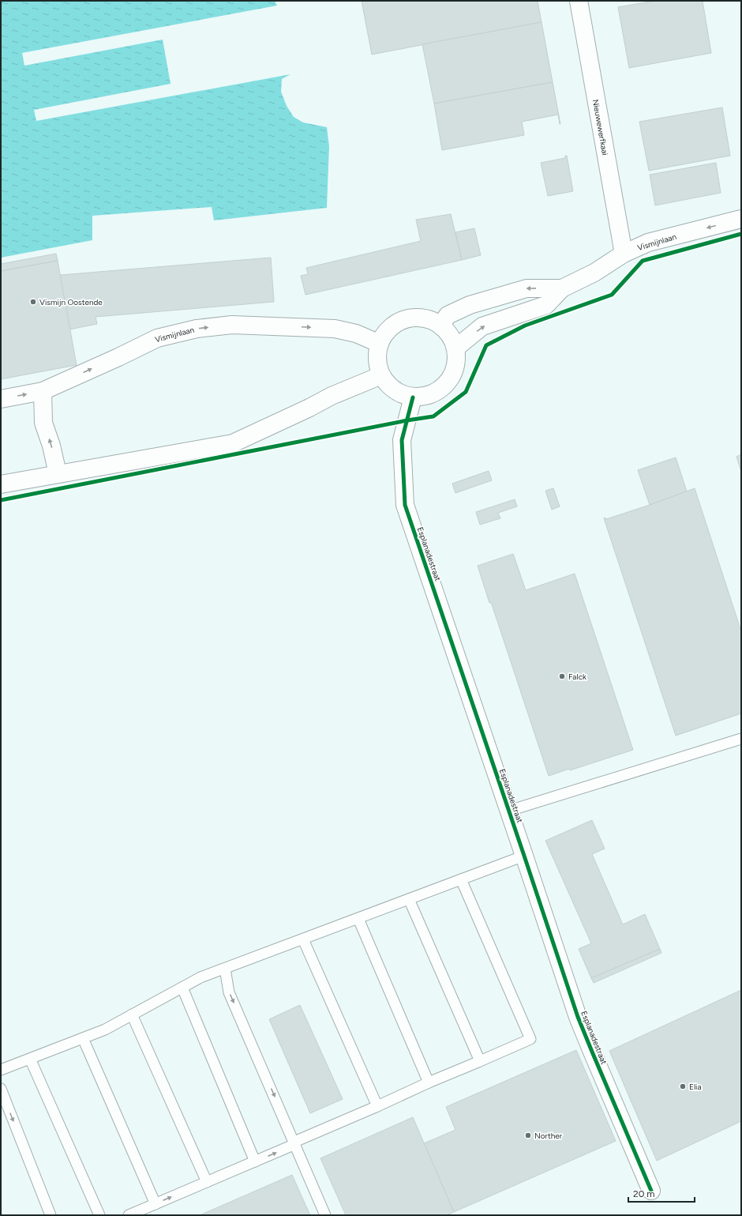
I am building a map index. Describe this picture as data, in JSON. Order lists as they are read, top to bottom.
{
  "streets": {
    "street": ["Nieuwewerfkaai", "Vismijnlaan", "Esplanadestraat"]
  },
  "crossings": [
    ["Nieuwewerfkaai", "Vismijnlaan"],
    ["Vismijnlaan", "Esplanadestraat"]
  ],
  "places": [
    "Vismijn Oostende",
    "Falck",
    "Elia",
    "Norther"
  ],
  "scale_bar": "20 m"
}
